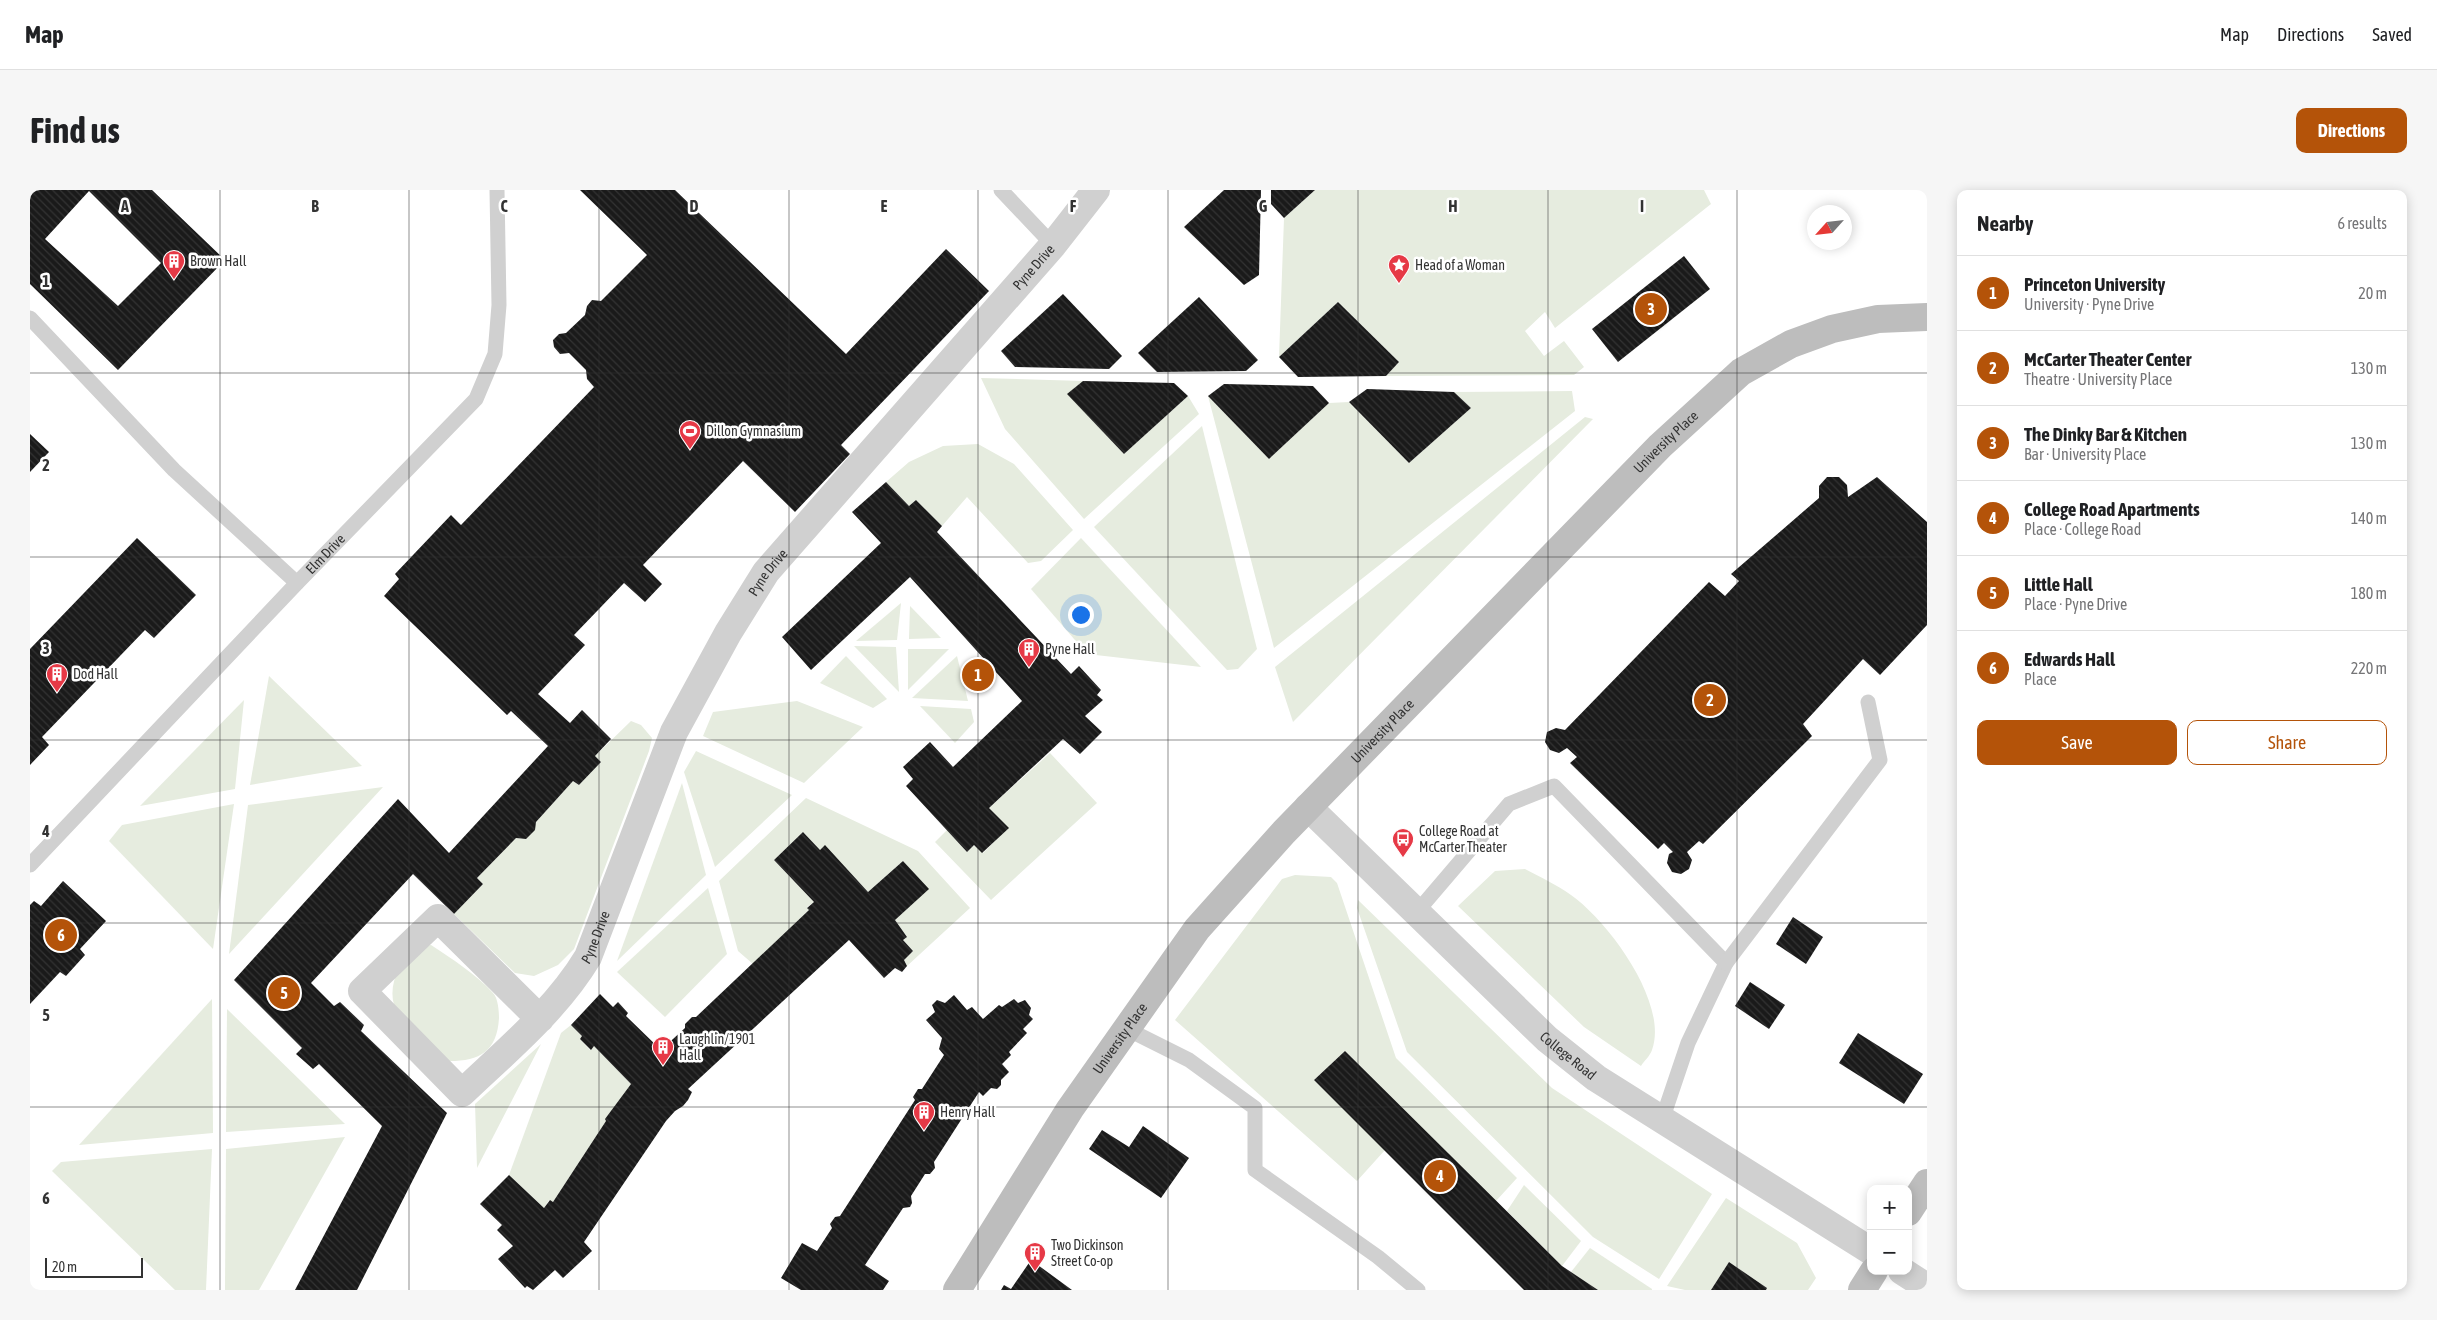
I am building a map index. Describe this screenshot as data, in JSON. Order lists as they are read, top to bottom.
{
  "streets": {
    "street": ["Pyne Drive", "University Place", "College Road"],
    "lane": ["Elm Drive"]
  },
  "crossings": [
    ["University Place", "College Road"]
  ],
  "places": {
    "building": [
      "Brown Hall",
      "Pyne Hall",
      "Dod Hall",
      "Laughlin/1901 Hall",
      "Henry Hall",
      "Two Dickinson Street Co-op"
    ],
    "place": ["Head of a Woman"],
    "sports": ["Dillon Gymnasium"],
    "bus stop": ["College Road at McCarter Theater"]
  },
  "scale_bar": "20 m",
  "north": "bottom left",
  "page": {
    "header": "Map",
    "nav": ["Map", "Directions", "Saved"],
    "buttons": [
      "Directions",
      ["Save", "Share"]
    ],
    "title": "Find us",
    "heading": ["Nearby", "6 results"],
    "list": [
      {
        "mark": "1",
        "name": "Princeton University",
        "note": "University · Pyne Drive",
        "value": "20 m"
      },
      {
        "mark": "2",
        "name": "McCarter Theater Center",
        "note": "Theatre · University Place",
        "value": "130 m"
      },
      {
        "mark": "3",
        "name": "The Dinky Bar & Kitchen",
        "note": "Bar · University Place",
        "value": "130 m"
      },
      {
        "mark": "4",
        "name": "College Road Apartments",
        "note": "Place · College Road",
        "value": "140 m"
      },
      {
        "mark": "5",
        "name": "Little Hall",
        "note": "Place · Pyne Drive",
        "value": "180 m"
      },
      {
        "mark": "6",
        "name": "Edwards Hall",
        "note": "Place",
        "value": "220 m"
      }
    ],
    "pins": [
      "3",
      "1",
      "2",
      "6",
      "5",
      "4"
    ],
    "map_buttons": ["+", "−"],
    "scale": "20 m"
  },
  "grid": {
    "columns": [
      "A",
      "B",
      "C",
      "D",
      "E",
      "F",
      "G",
      "H",
      "I"
    ],
    "rows": [
      "1",
      "2",
      "3",
      "4",
      "5",
      "6"
    ]
  }
}
